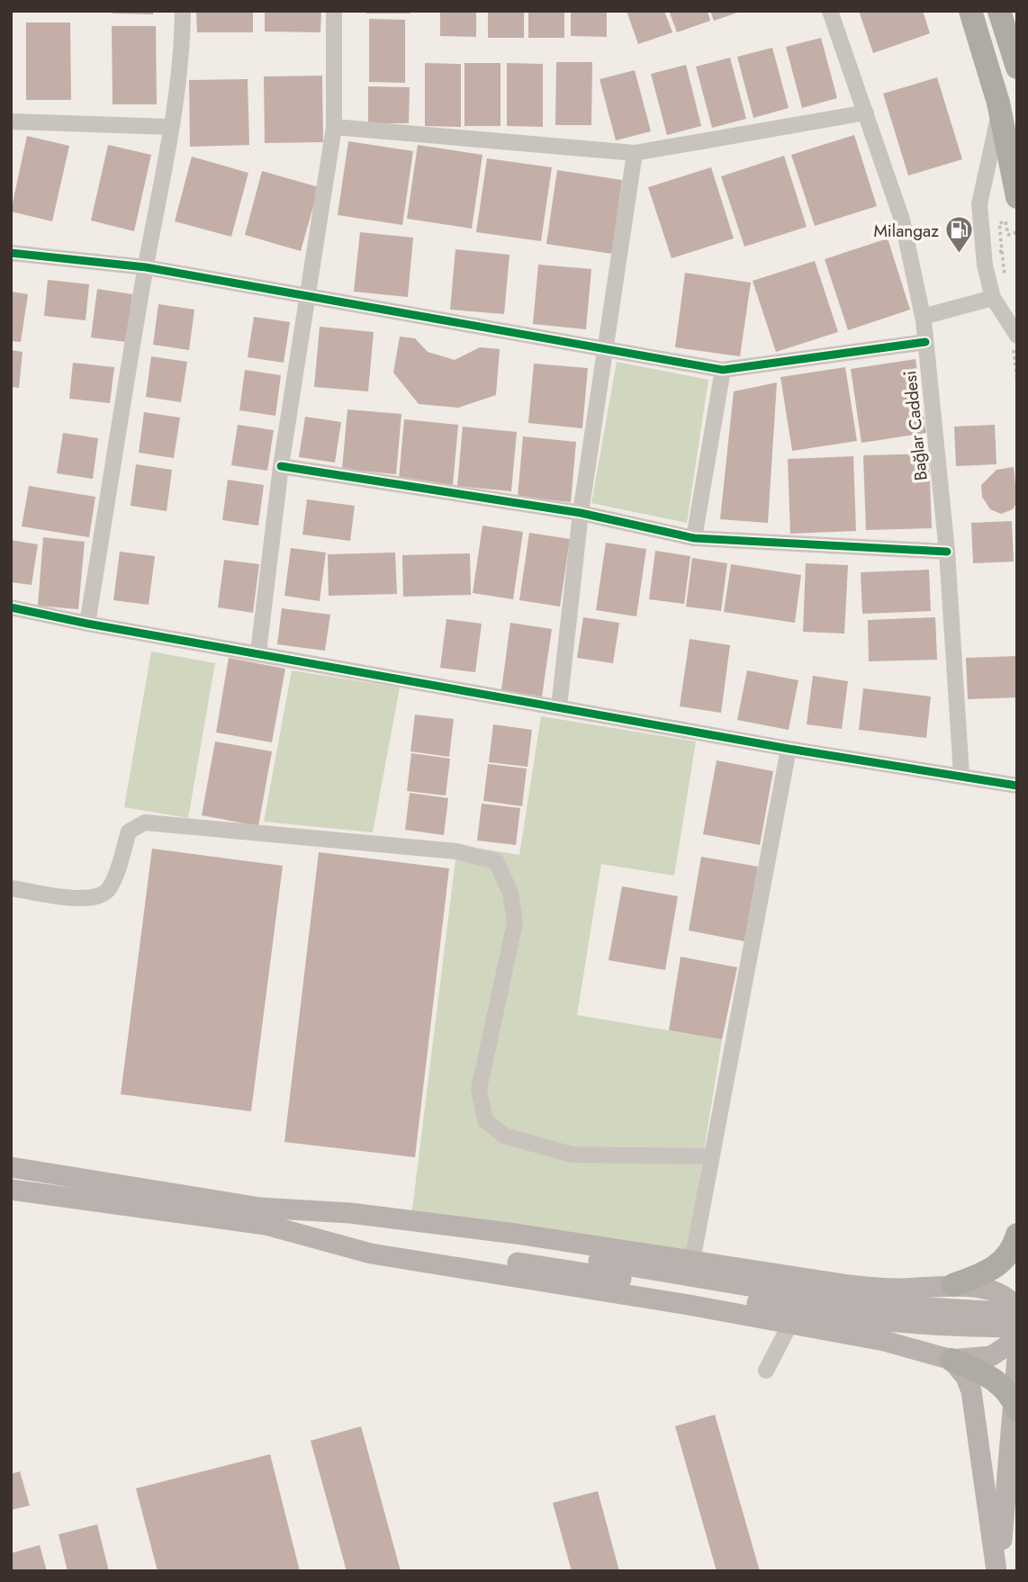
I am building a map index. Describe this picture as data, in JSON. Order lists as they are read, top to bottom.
{
  "streets": {
    "street": ["Bağlar Caddesi"]
  },
  "places": {
    "fuel station": ["Milangaz"]
  }
}
